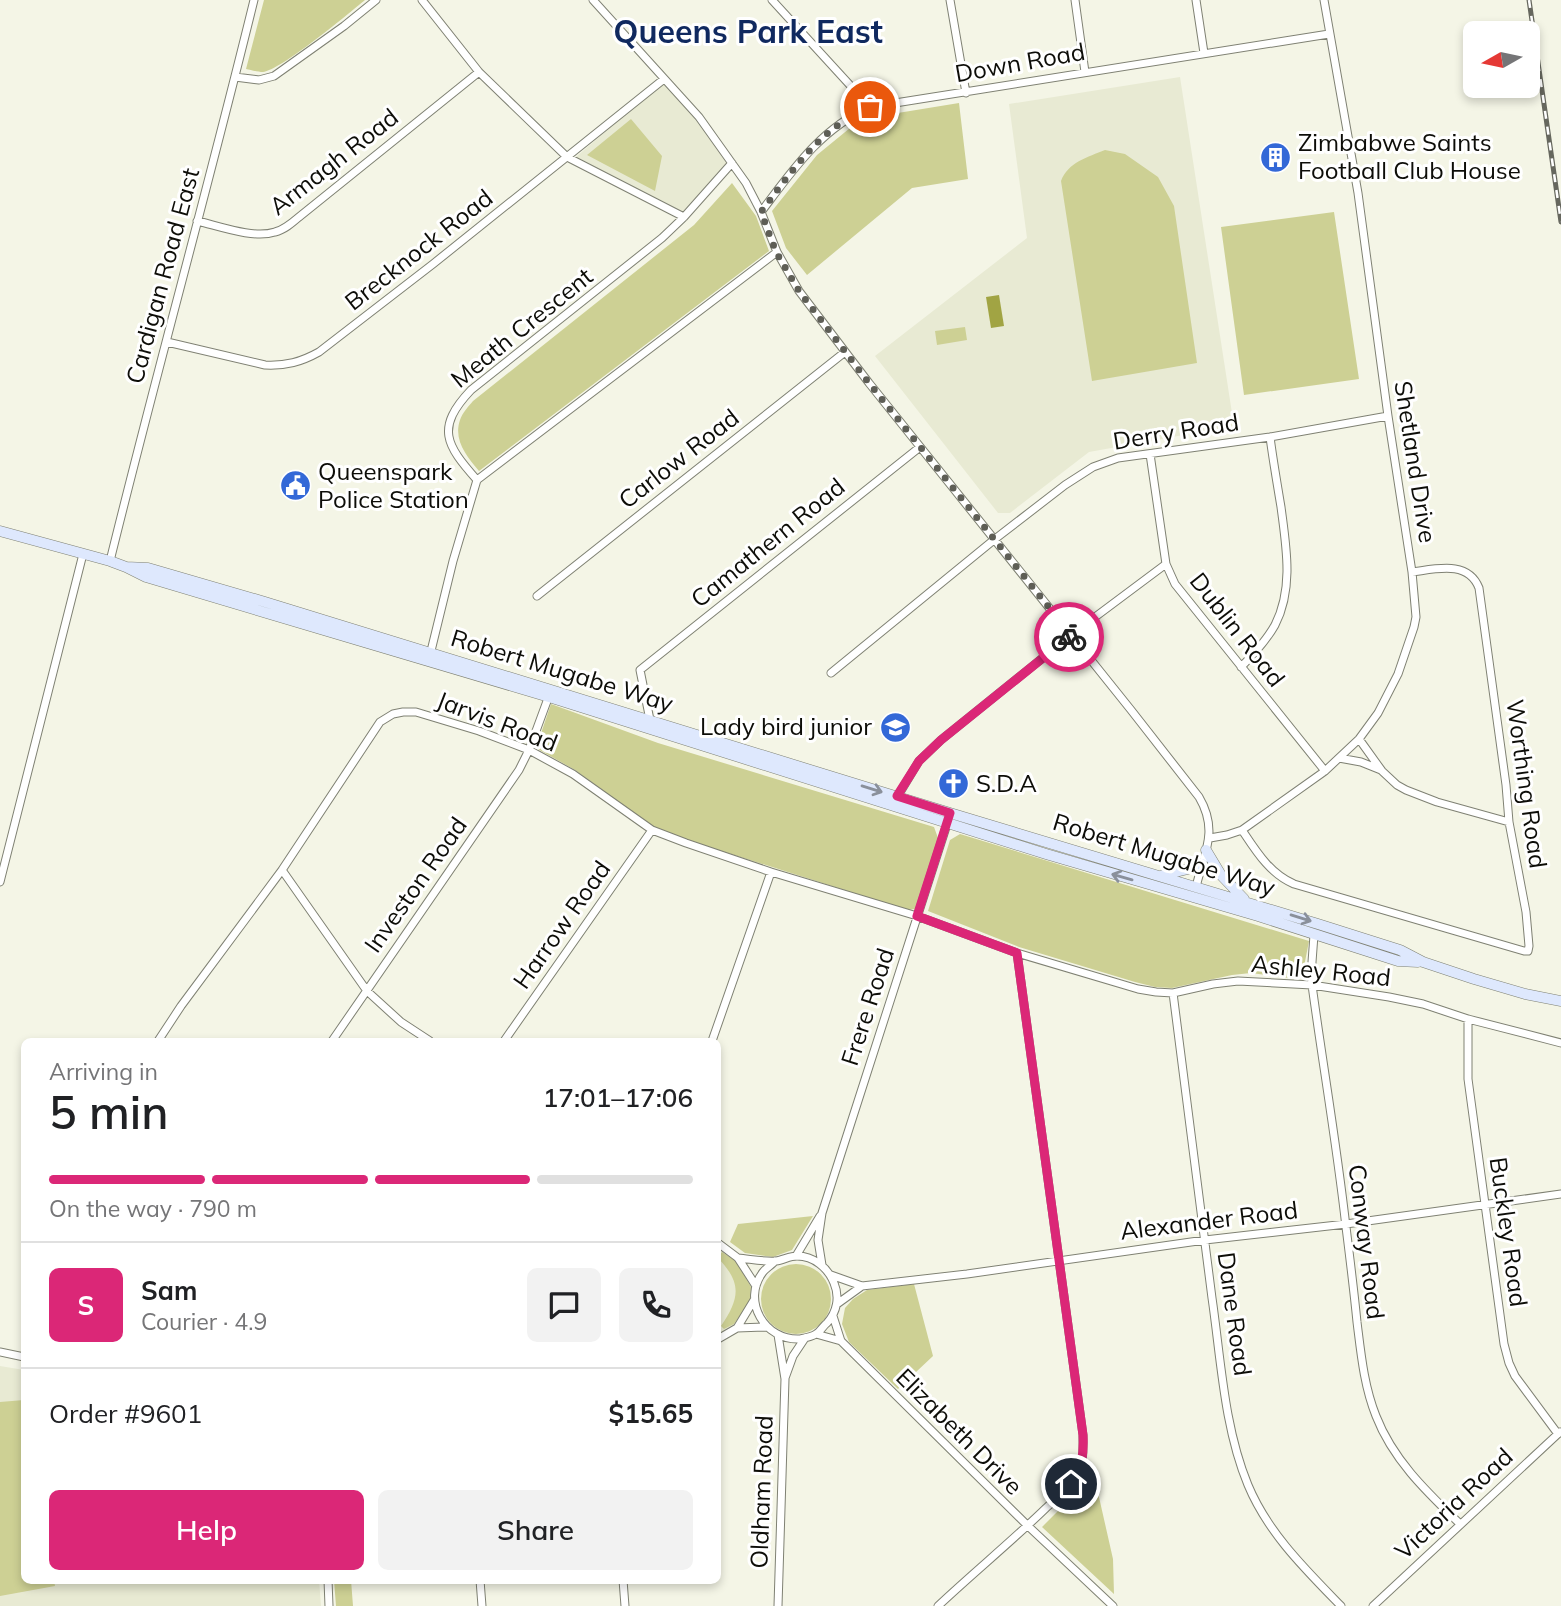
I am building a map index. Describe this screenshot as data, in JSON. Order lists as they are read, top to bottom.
{
  "streets": {
    "main road": ["Robert Mugabe Way"],
    "street": [
      "Down Road",
      "Armagh Road",
      "Brecknock Road",
      "Cardigan Road East",
      "Meath Crescent",
      "Derry Road",
      "Carlow Road",
      "Shetland Drive",
      "Camathern Road",
      "Dublin Road",
      "Jarvis Road",
      "Worthing Road",
      "Investon Road",
      "Harrow Road",
      "Ashley Road",
      "Frere Road",
      "Alexander Road",
      "Buckley Road",
      "Conway Road",
      "Dane Road",
      "Elizabeth Drive",
      "Oldham Road",
      "Victoria Road"
    ]
  },
  "crossings": [
    ["Down Road", "Shetland Drive"],
    ["Armagh Road", "Cardigan Road East"],
    ["Brecknock Road", "Cardigan Road East"],
    ["Cardigan Road East", "Robert Mugabe Way"],
    ["Derry Road", "Shetland Drive"],
    ["Derry Road", "Dublin Road"],
    ["Shetland Drive", "Dublin Road"],
    ["Shetland Drive", "Worthing Road"],
    ["Camathern Road", "Robert Mugabe Way"],
    ["Robert Mugabe Way", "Investon Road"],
    ["Robert Mugabe Way", "Frere Road"],
    ["Robert Mugabe Way", "Conway Road"],
    ["Jarvis Road", "Investon Road"],
    ["Jarvis Road", "Harrow Road"],
    ["Jarvis Road", "Ashley Road"],
    ["Jarvis Road", "Frere Road"],
    ["Ashley Road", "Frere Road"],
    ["Ashley Road", "Buckley Road"],
    ["Ashley Road", "Conway Road"],
    ["Ashley Road", "Dane Road"],
    ["Frere Road", "Alexander Road"],
    ["Frere Road", "Elizabeth Drive"],
    ["Frere Road", "Oldham Road"],
    ["Alexander Road", "Buckley Road"],
    ["Alexander Road", "Conway Road"],
    ["Alexander Road", "Dane Road"],
    ["Alexander Road", "Elizabeth Drive"],
    ["Alexander Road", "Oldham Road"],
    ["Buckley Road", "Victoria Road"],
    ["Conway Road", "Victoria Road"],
    ["Elizabeth Drive", "Oldham Road"]
  ],
  "districts": ["Queens Park East"],
  "places": {
    "building": ["Zimbabwe Saints Football Club House"],
    "public building": ["Queenspark Police Station"],
    "school or university": ["Lady bird junior"],
    "church": ["S.D.A"]
  },
  "north": "left",
  "page": {
    "heading": ["5 min", "Arriving in", "17:01–17:06"],
    "panel": [
      "Sam",
      "Courier · 4.9",
      "Order #9601",
      "$15.65"
    ],
    "bar": "On the way · 790 m",
    "round": "S",
    "buttons": ["Help", "Share"]
  }
}
